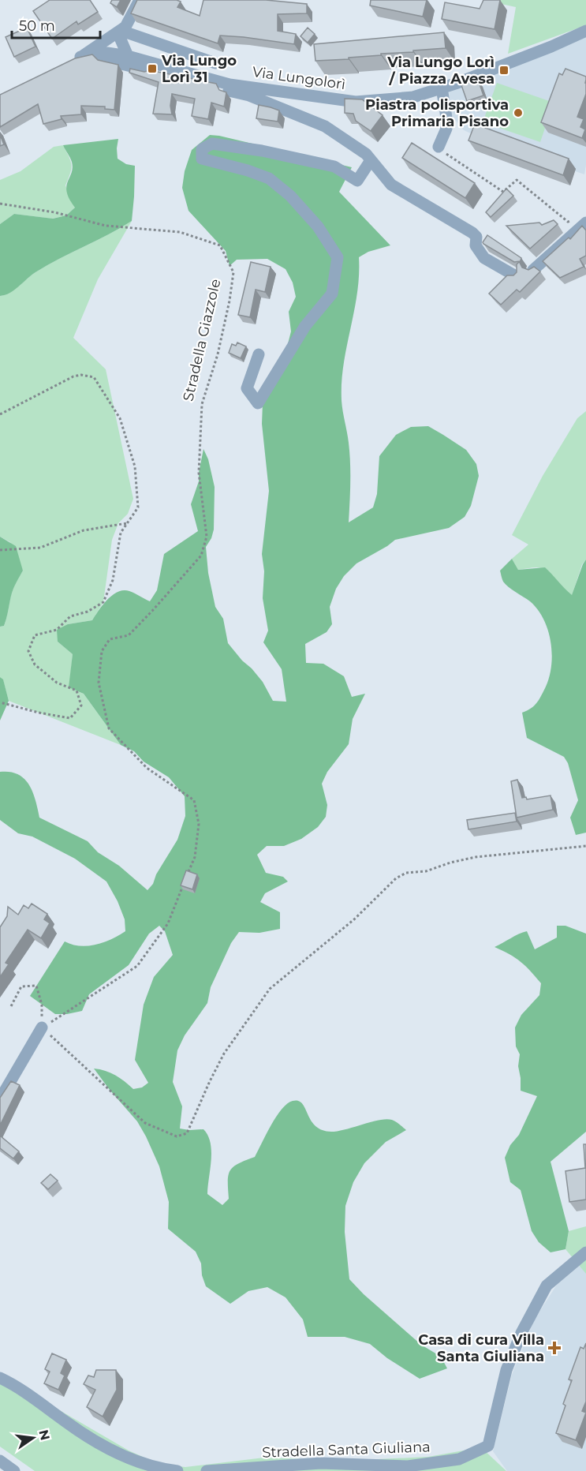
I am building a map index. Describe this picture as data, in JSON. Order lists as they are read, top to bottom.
{
  "streets": {
    "street": ["Via Lungolorì", "Stradella Santa Giuliana"],
    "path": ["Stradella Giazzole"]
  },
  "places": {
    "transit": ["Via Lungo Lorì 31", "Via Lungo Lorì / Piazza Avesa"],
    "other": ["Piastra polisportiva Primaria Pisano"],
    "health": ["Casa di cura Villa Santa Giuliana"]
  },
  "scale_bar": "50 m",
  "north": "right"
}
